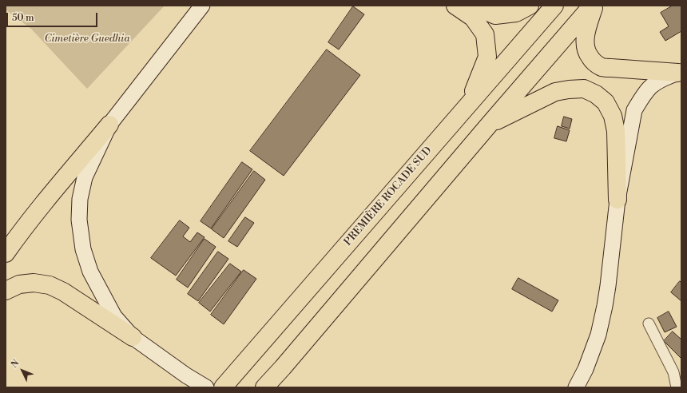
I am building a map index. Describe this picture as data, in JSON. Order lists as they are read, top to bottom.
{
  "streets": {
    "highway": ["PREMIÈRE ROCADE SUD"]
  },
  "parks": ["Cimetière Guedhia"],
  "scale_bar": "50 m",
  "north": "top left"
}
